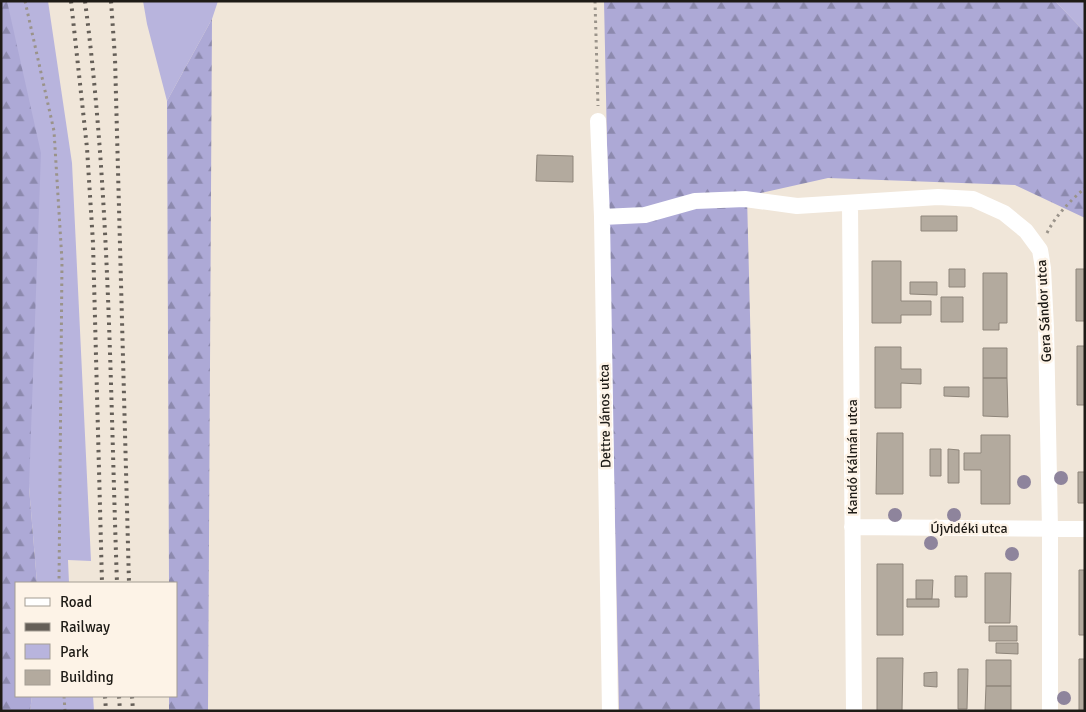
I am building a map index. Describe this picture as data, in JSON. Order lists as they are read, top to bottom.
{
  "streets": {
    "street": [
      "Gera Sándor utca",
      "Dettre János utca",
      "Kandó Kálmán utca",
      "Újvidéki utca"
    ]
  },
  "crossings": [
    ["Gera Sándor utca", "Dettre János utca"],
    ["Gera Sándor utca", "Kandó Kálmán utca"],
    ["Gera Sándor utca", "Újvidéki utca"],
    ["Kandó Kálmán utca", "Újvidéki utca"]
  ],
  "legend": [
    "Road",
    "Railway",
    "Park",
    "Building"
  ]
}
